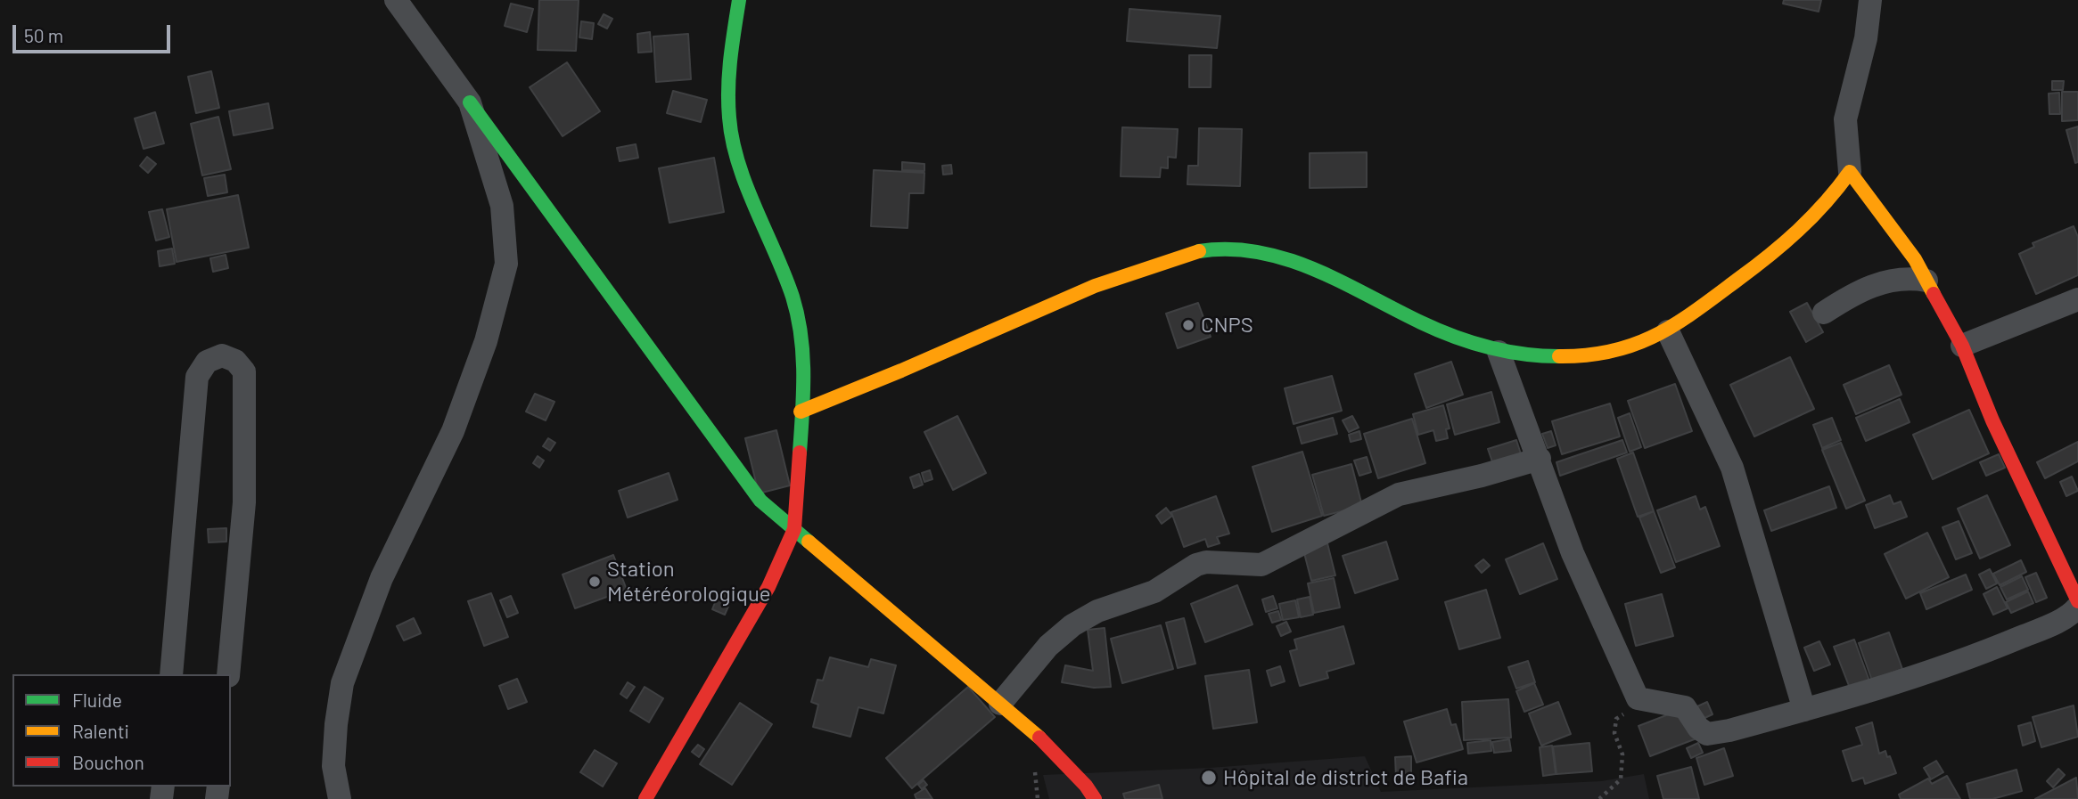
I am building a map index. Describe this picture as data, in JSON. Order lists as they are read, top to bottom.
{
  "places": ["CNPS", "Station Météréorologique", "Hôpital de district de Bafia"],
  "legend": ["Fluide", "Ralenti", "Bouchon"],
  "scale_bar": "50 m"
}
